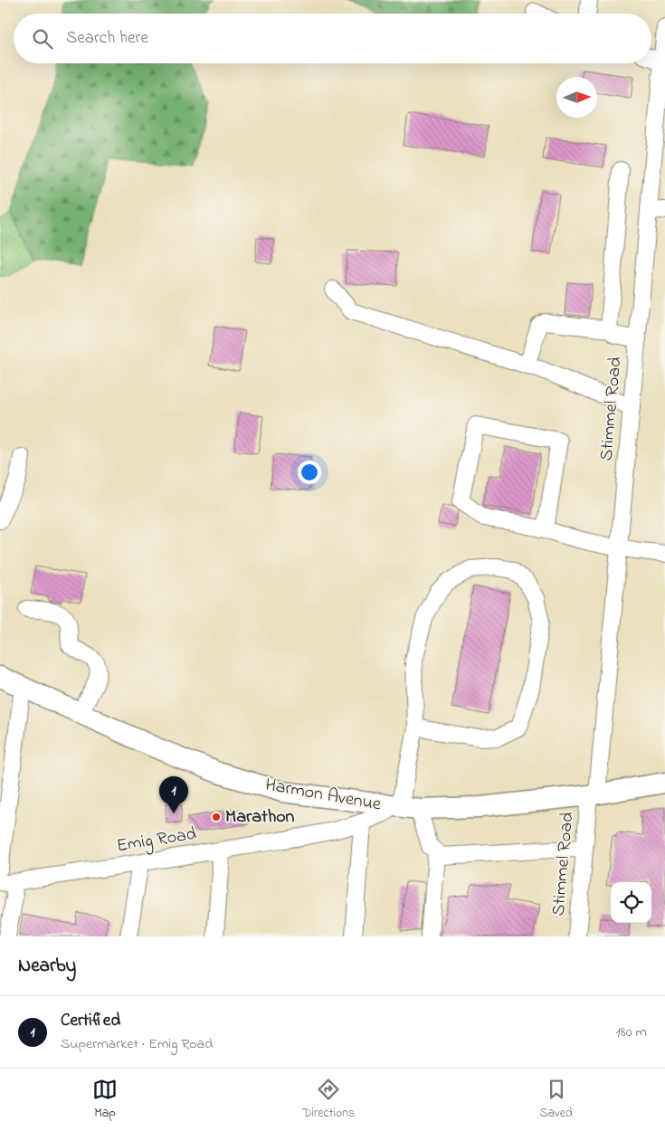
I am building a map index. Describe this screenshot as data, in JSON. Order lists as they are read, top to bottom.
{
  "streets": {
    "main road": ["Harmon Avenue"],
    "street": ["Stimmel Road", "Emig Road"]
  },
  "crossings": [
    ["Stimmel Road", "Harmon Avenue"],
    ["Harmon Avenue", "Emig Road"]
  ],
  "places": ["Marathon"],
  "north": "right",
  "page": {
    "search": "Search here",
    "pins": "1",
    "heading": "Nearby",
    "list": [
      {
        "mark": "1",
        "name": "Certified",
        "note": "Supermarket · Emig Road",
        "value": "180 m"
      }
    ],
    "nav": ["Map", "Directions", "Saved"]
  }
}
